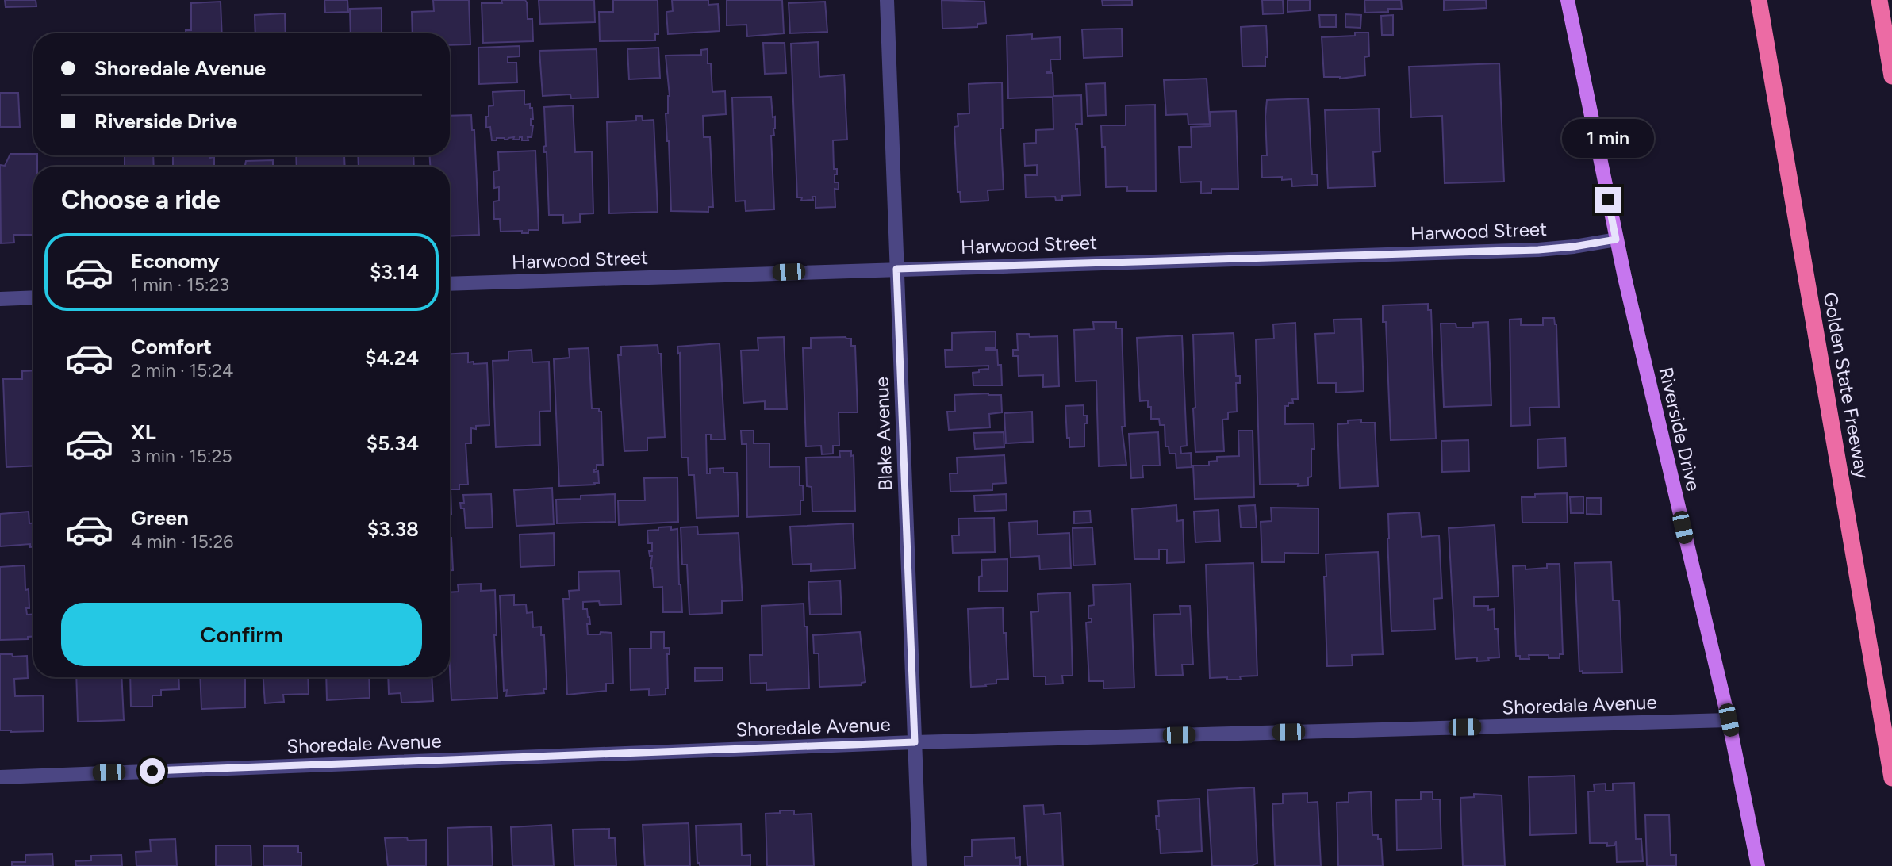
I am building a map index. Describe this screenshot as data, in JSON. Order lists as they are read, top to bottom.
{
  "streets": {
    "highway": ["Golden State Freeway"],
    "main road": ["Riverside Drive"],
    "street": ["Harwood Street", "Blake Avenue", "Shoredale Avenue"]
  },
  "crossings": [
    ["Harwood Street", "Riverside Drive"],
    ["Harwood Street", "Blake Avenue"],
    ["Riverside Drive", "Shoredale Avenue"],
    ["Blake Avenue", "Shoredale Avenue"]
  ],
  "page": {
    "banner": ["Shoredale Avenue", "Riverside Drive"],
    "bubble": "1 min",
    "heading": "Choose a ride",
    "list": [
      {
        "name": "Economy",
        "note": "1 min · 15:23",
        "value": "$3.14"
      },
      {
        "name": "Comfort",
        "note": "2 min · 15:24",
        "value": "$4.24"
      },
      {
        "name": "XL",
        "note": "3 min · 15:25",
        "value": "$5.34"
      },
      {
        "name": "Green",
        "note": "4 min · 15:26",
        "value": "$3.38"
      }
    ],
    "buttons": "Confirm"
  }
}
